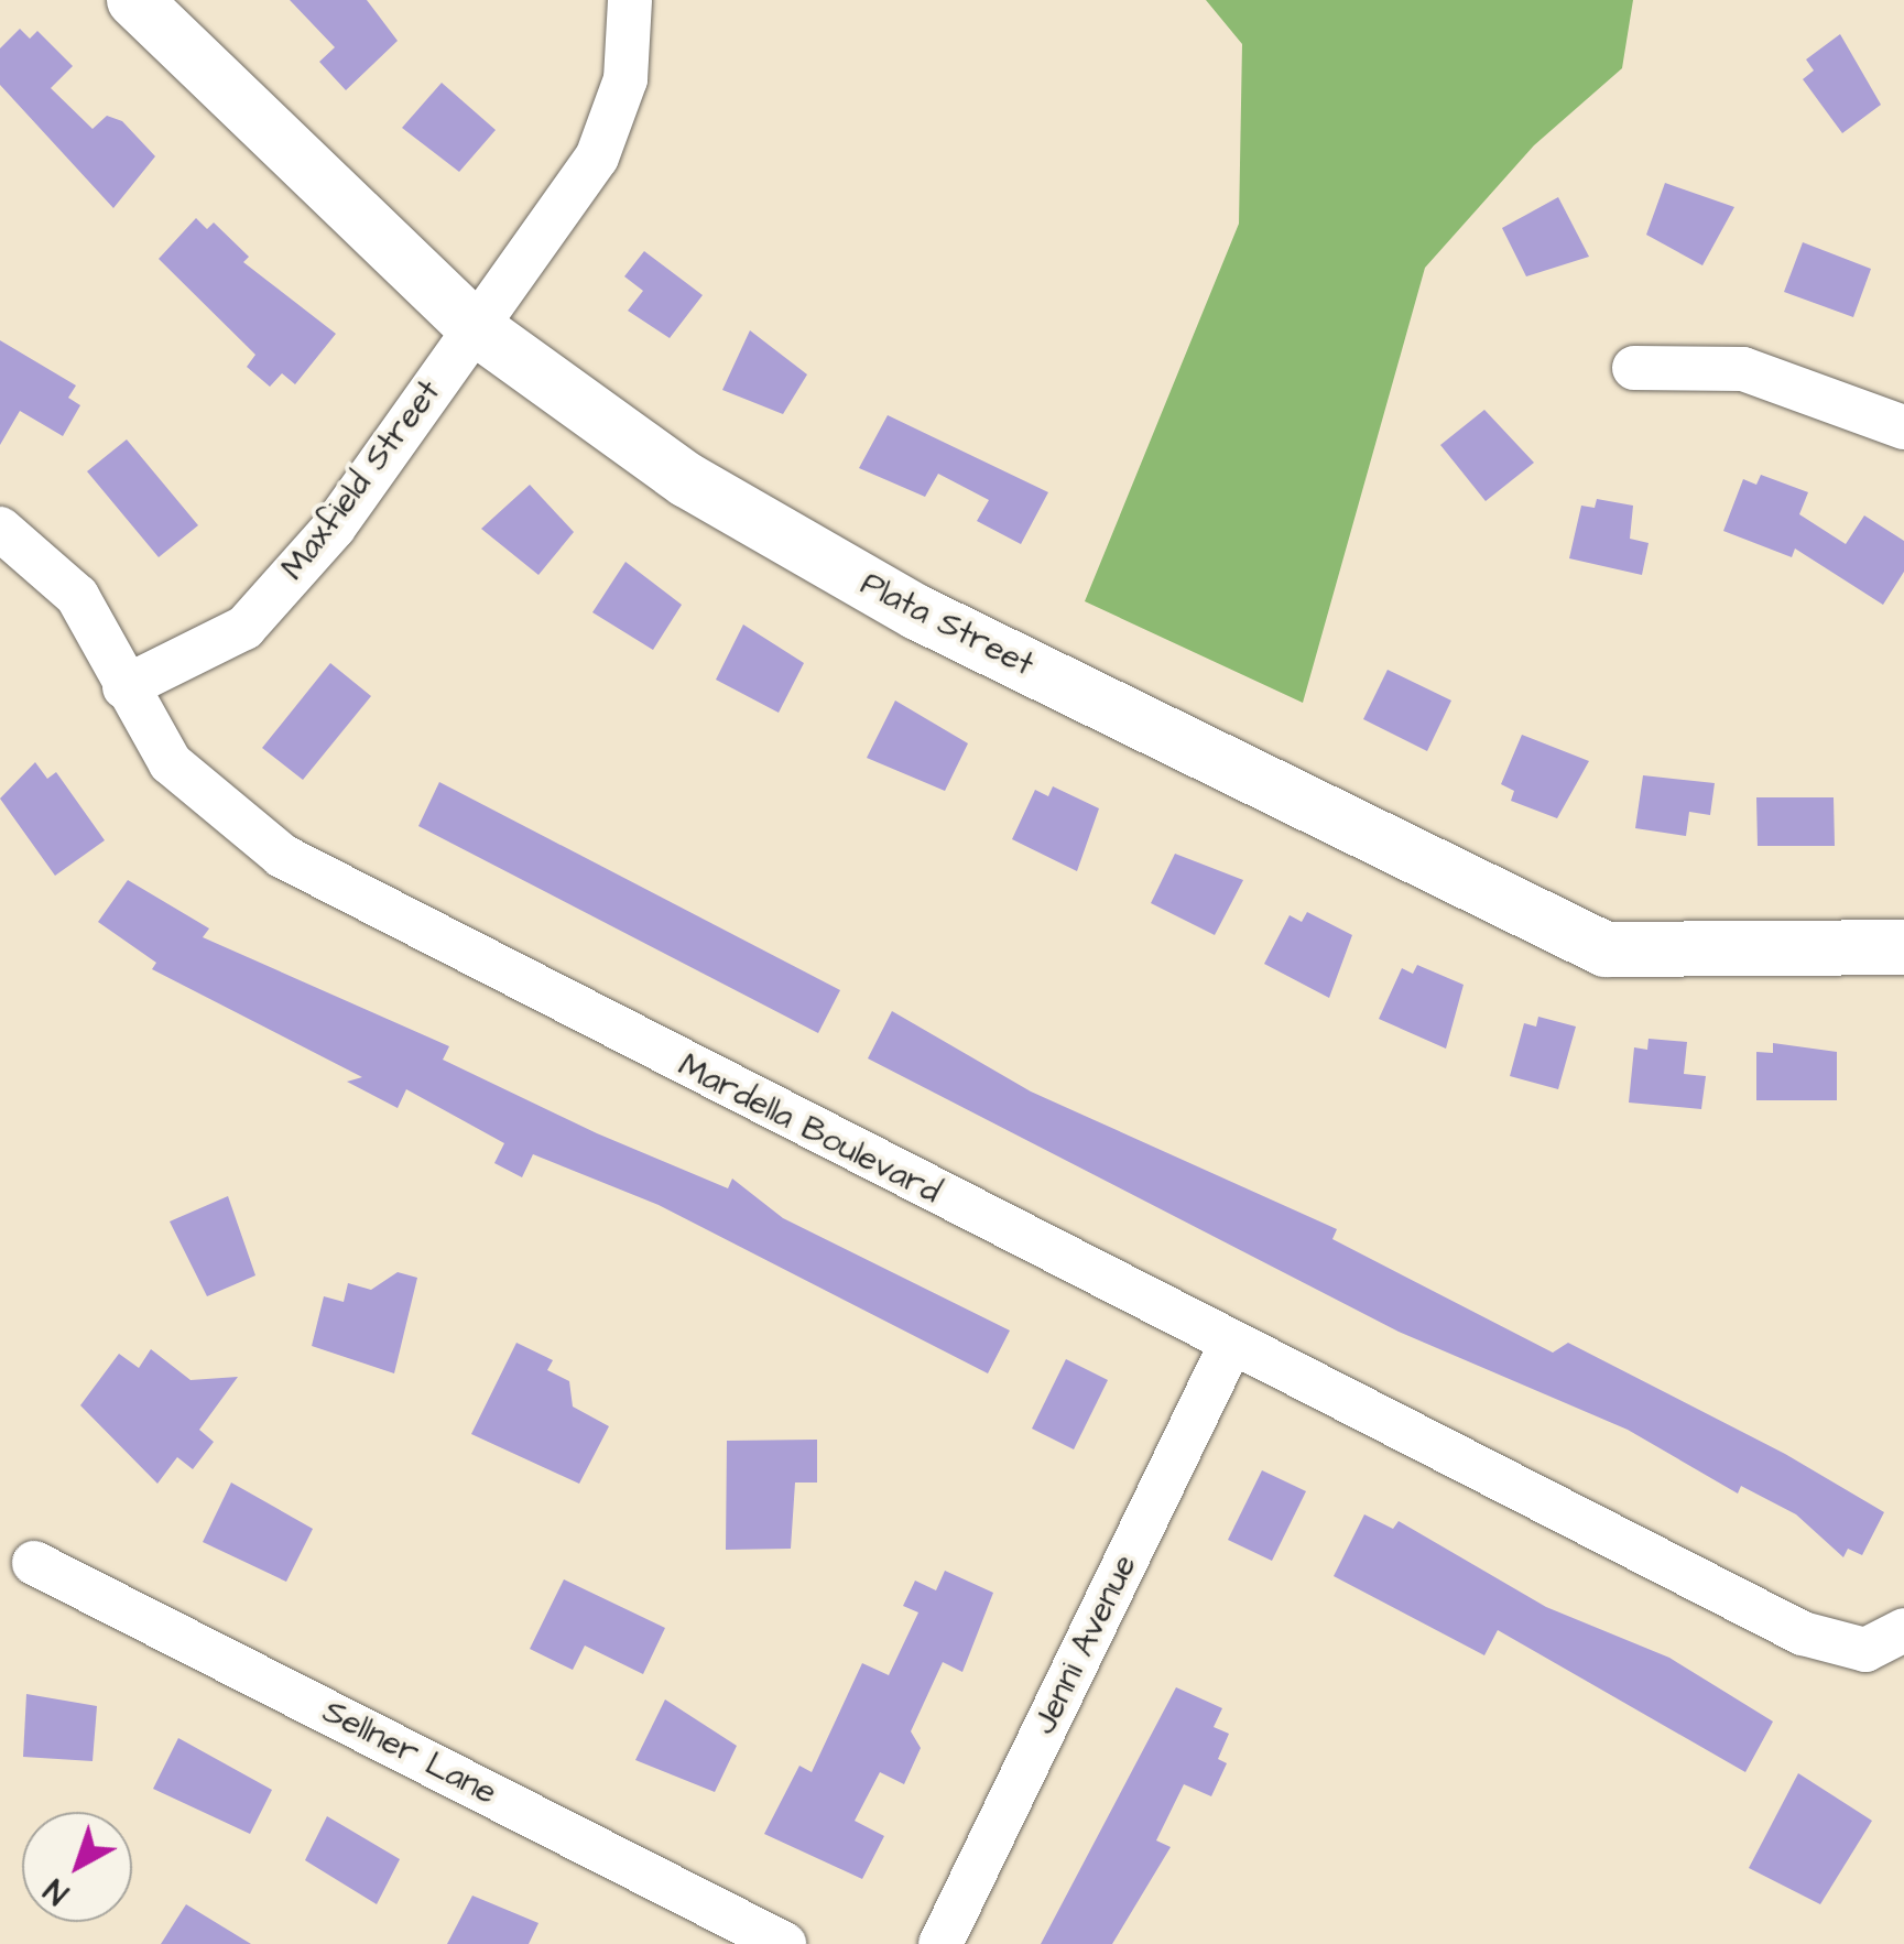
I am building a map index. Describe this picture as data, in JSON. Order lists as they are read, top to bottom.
{
  "streets": {
    "street": [
      "Maxfield Street",
      "Plata Street",
      "Mardella Boulevard",
      "Jenni Avenue",
      "Sellner Lane"
    ]
  },
  "crossings": [
    ["Maxfield Street", "Plata Street"],
    ["Maxfield Street", "Mardella Boulevard"],
    ["Mardella Boulevard", "Jenni Avenue"]
  ],
  "north": "bottom left"
}
